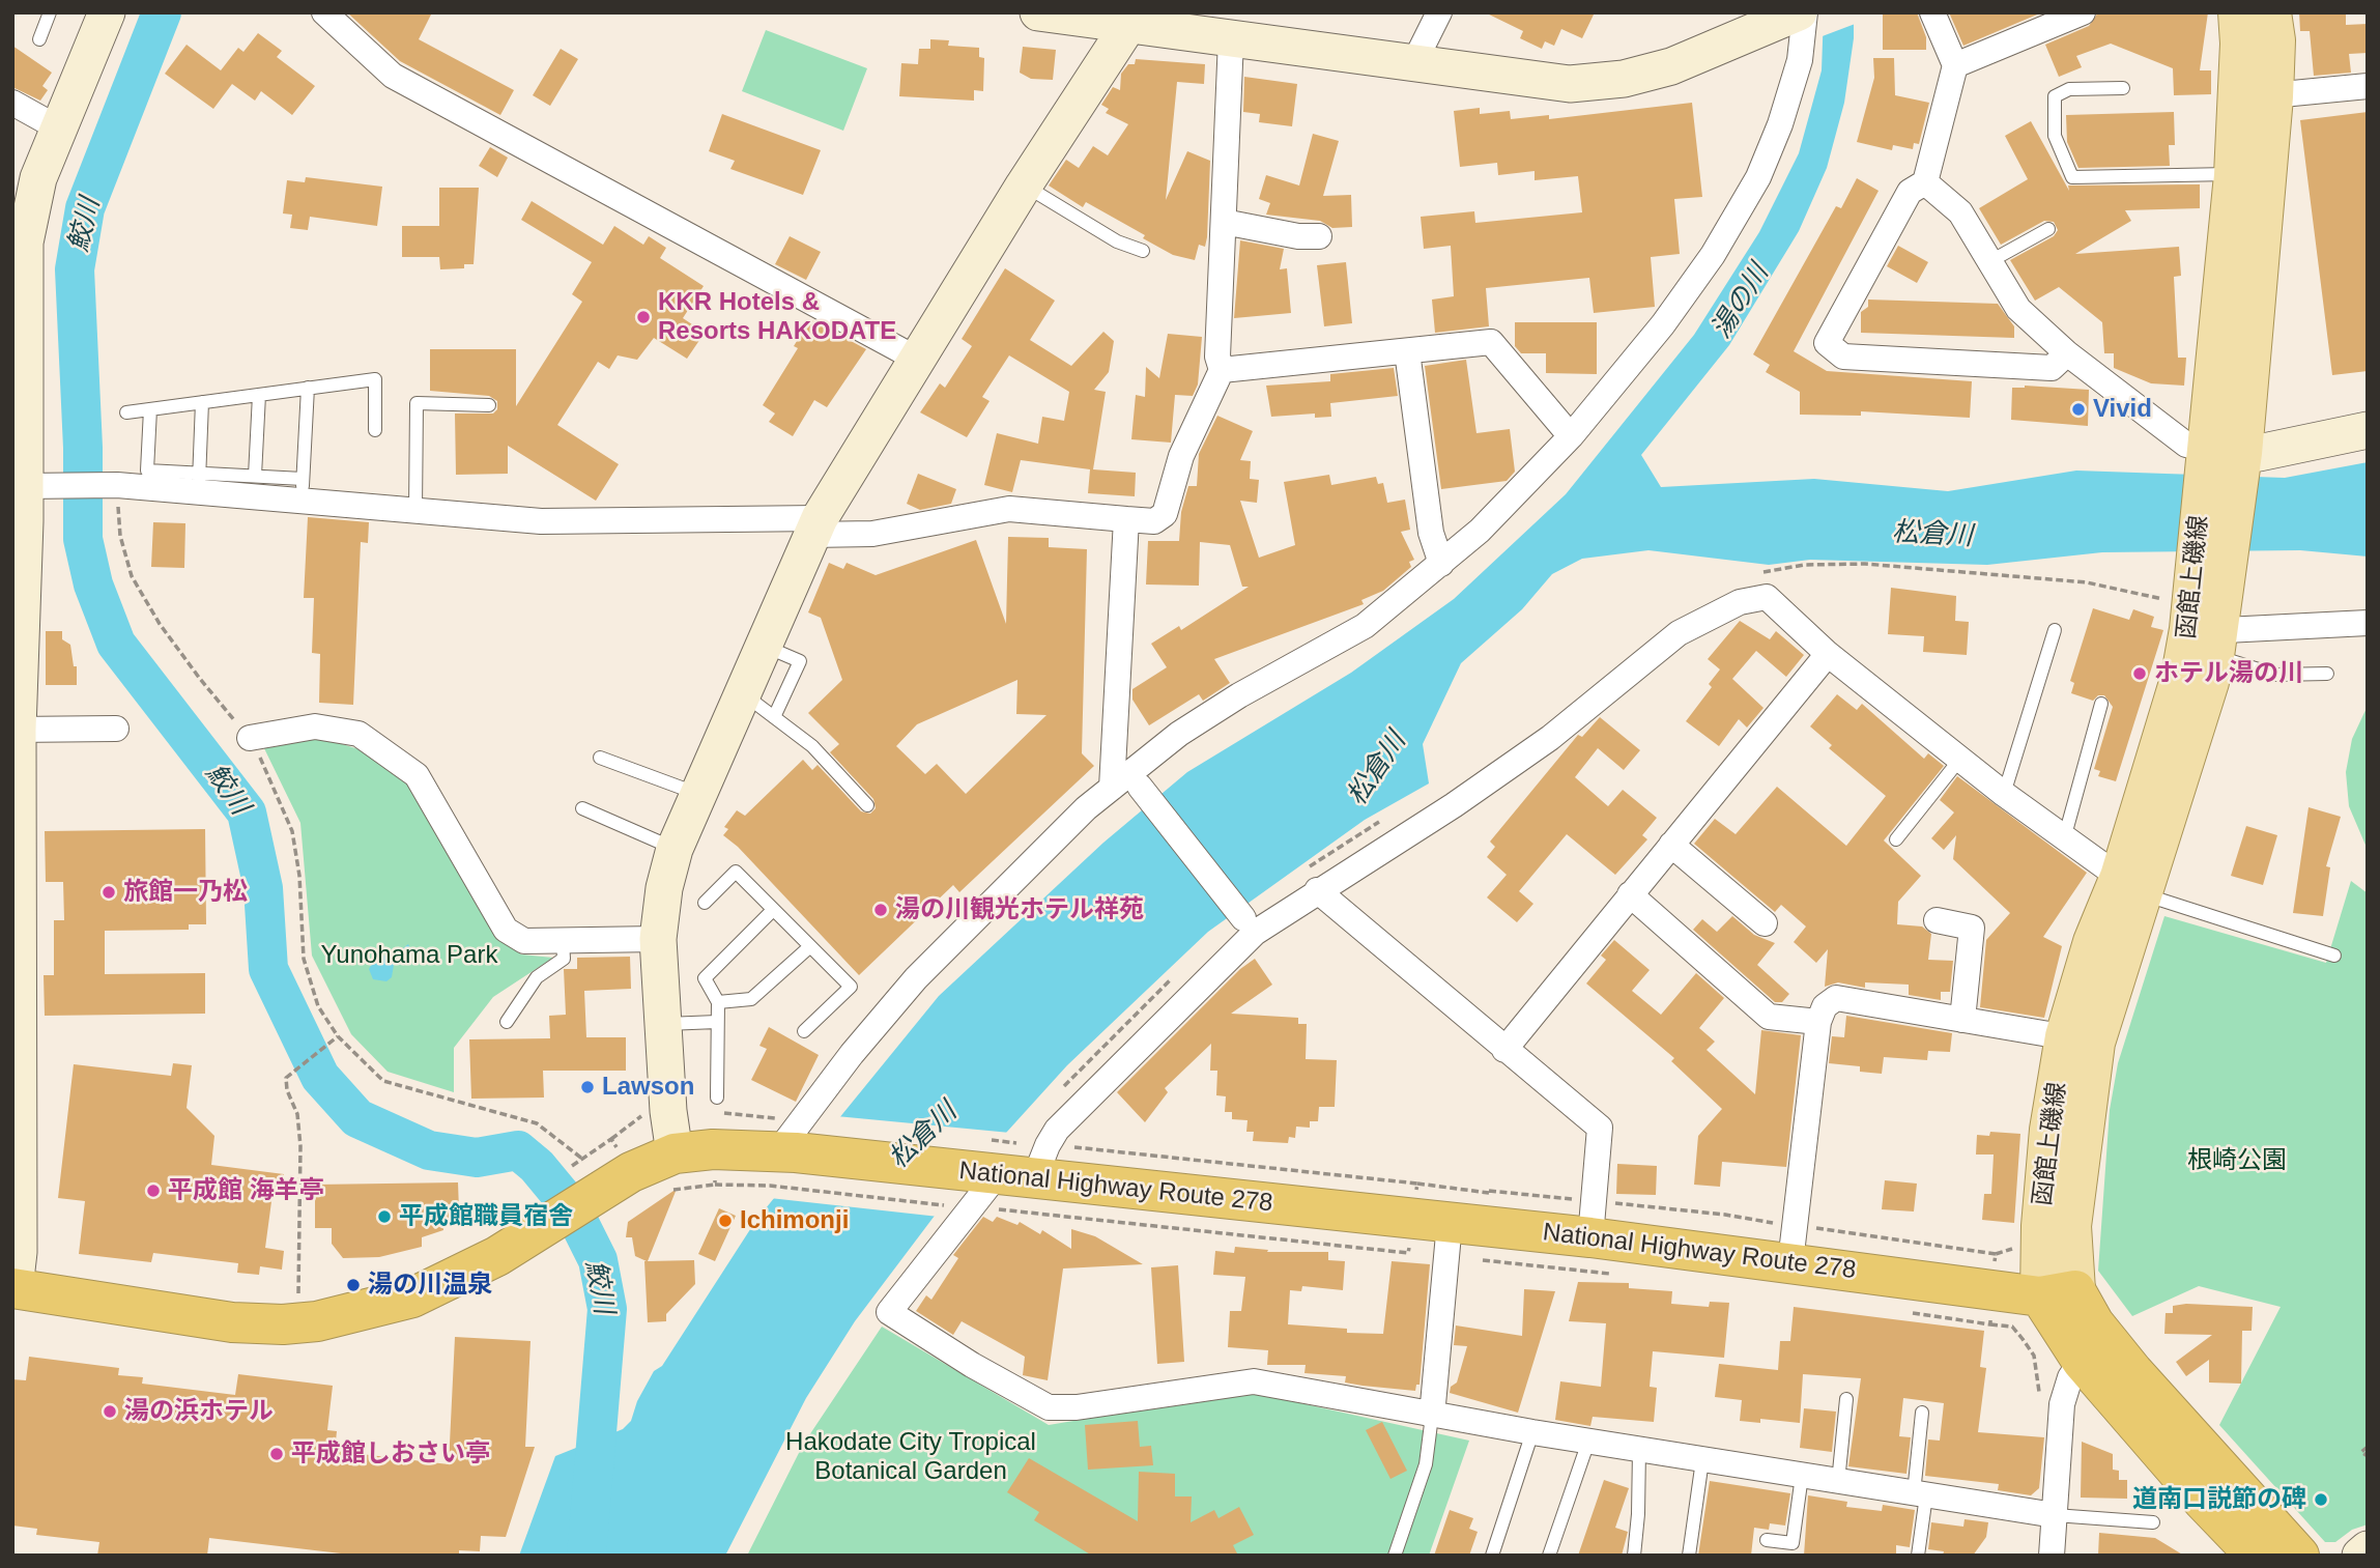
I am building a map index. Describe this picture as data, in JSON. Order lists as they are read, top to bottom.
{
  "streets": {
    "highway": ["National Highway Route 278"],
    "main road": ["函館上磯線"]
  },
  "crossings": [
    ["函館上磯線", "National Highway Route 278"]
  ],
  "water": ["鮫川", "湯の川", "松倉川"],
  "parks": ["Yunohama Park", "根崎公園", "Hakodate City Tropical Botanical Garden"],
  "places": [
    "KKR Hotels & Resorts HAKODATE",
    "Vivid",
    "ホテル湯の川",
    "旅館一乃松",
    "湯の川観光ホテル祥苑",
    "Lawson",
    "平成館 海羊亭",
    "平成館職員宿舎",
    "Ichimonji",
    "湯の川温泉",
    "湯の浜ホテル",
    "平成館しおさい亭",
    "道南口説節の碑"
  ]
}
